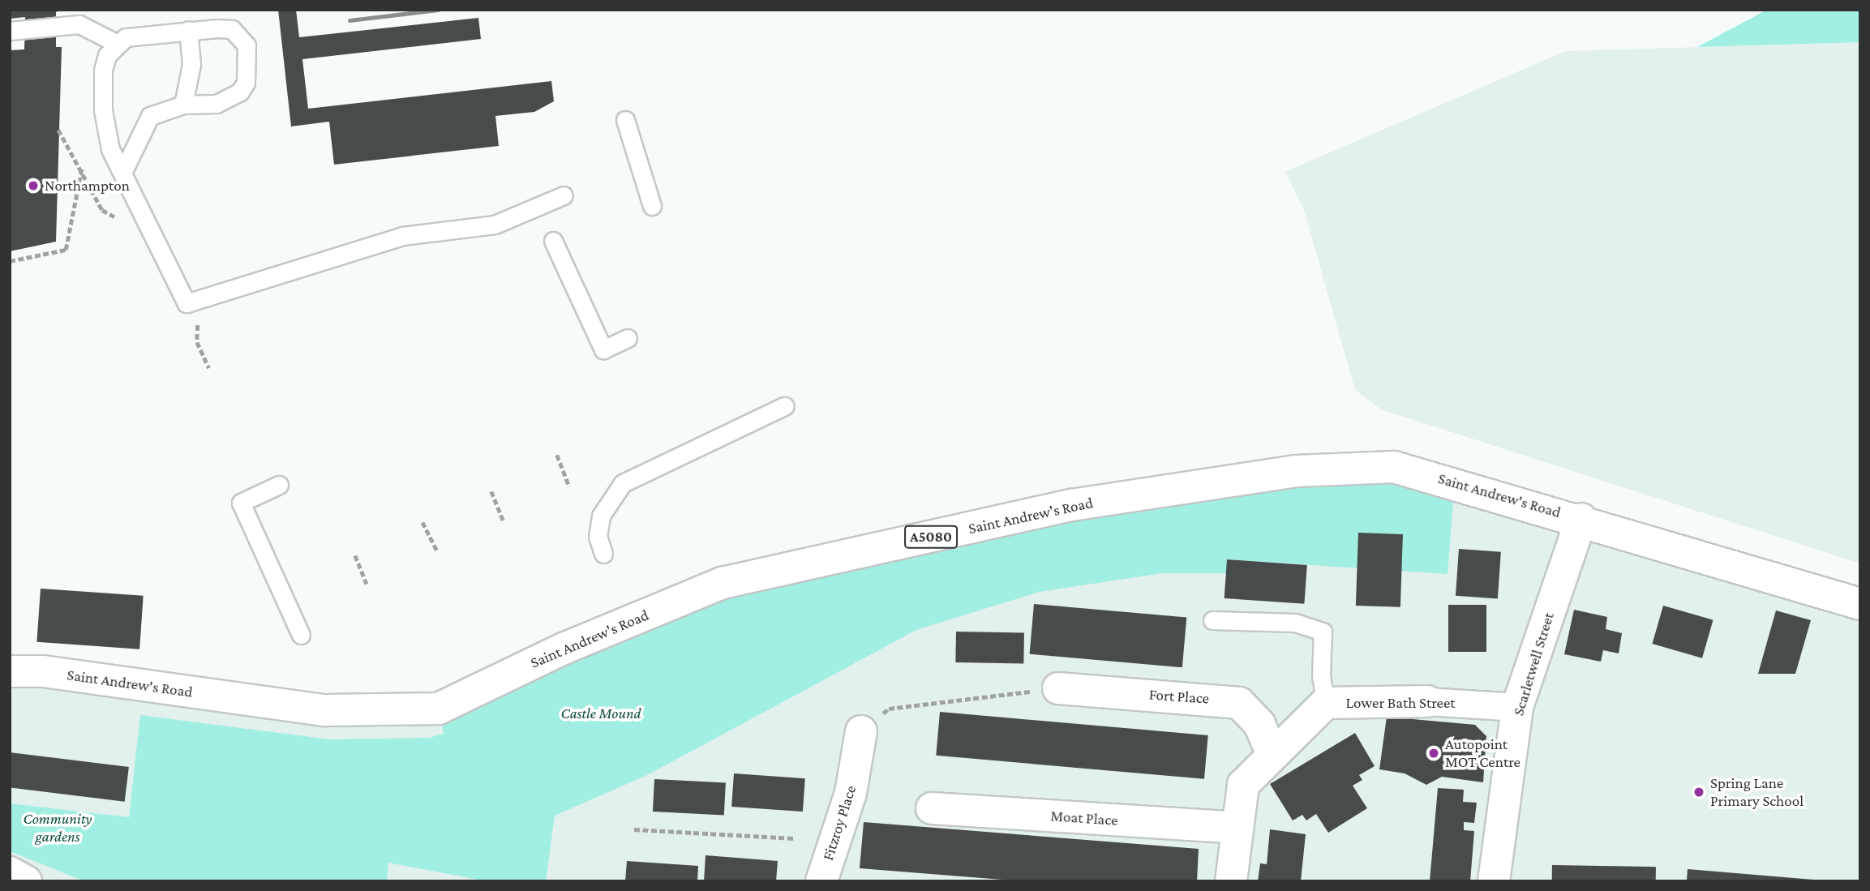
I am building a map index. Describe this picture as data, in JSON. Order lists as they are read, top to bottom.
{
  "streets": {
    "main road": [
      "Saint Andrew's Road",
      "A5080",
      "Scarletwell Street",
      "Fort Place",
      "Lower Bath Street",
      "Moat Place",
      "Fitzroy Place"
    ]
  },
  "crossings": [
    ["Saint Andrew's Road", "Scarletwell Street"],
    ["Scarletwell Street", "Lower Bath Street"],
    ["Fort Place", "Lower Bath Street"],
    ["Lower Bath Street", "Moat Place"]
  ],
  "parks": ["Castle Mound", "Community gardens"],
  "places": ["Northampton", "Autopoint MOT Centre", "Spring Lane Primary School"]
}
